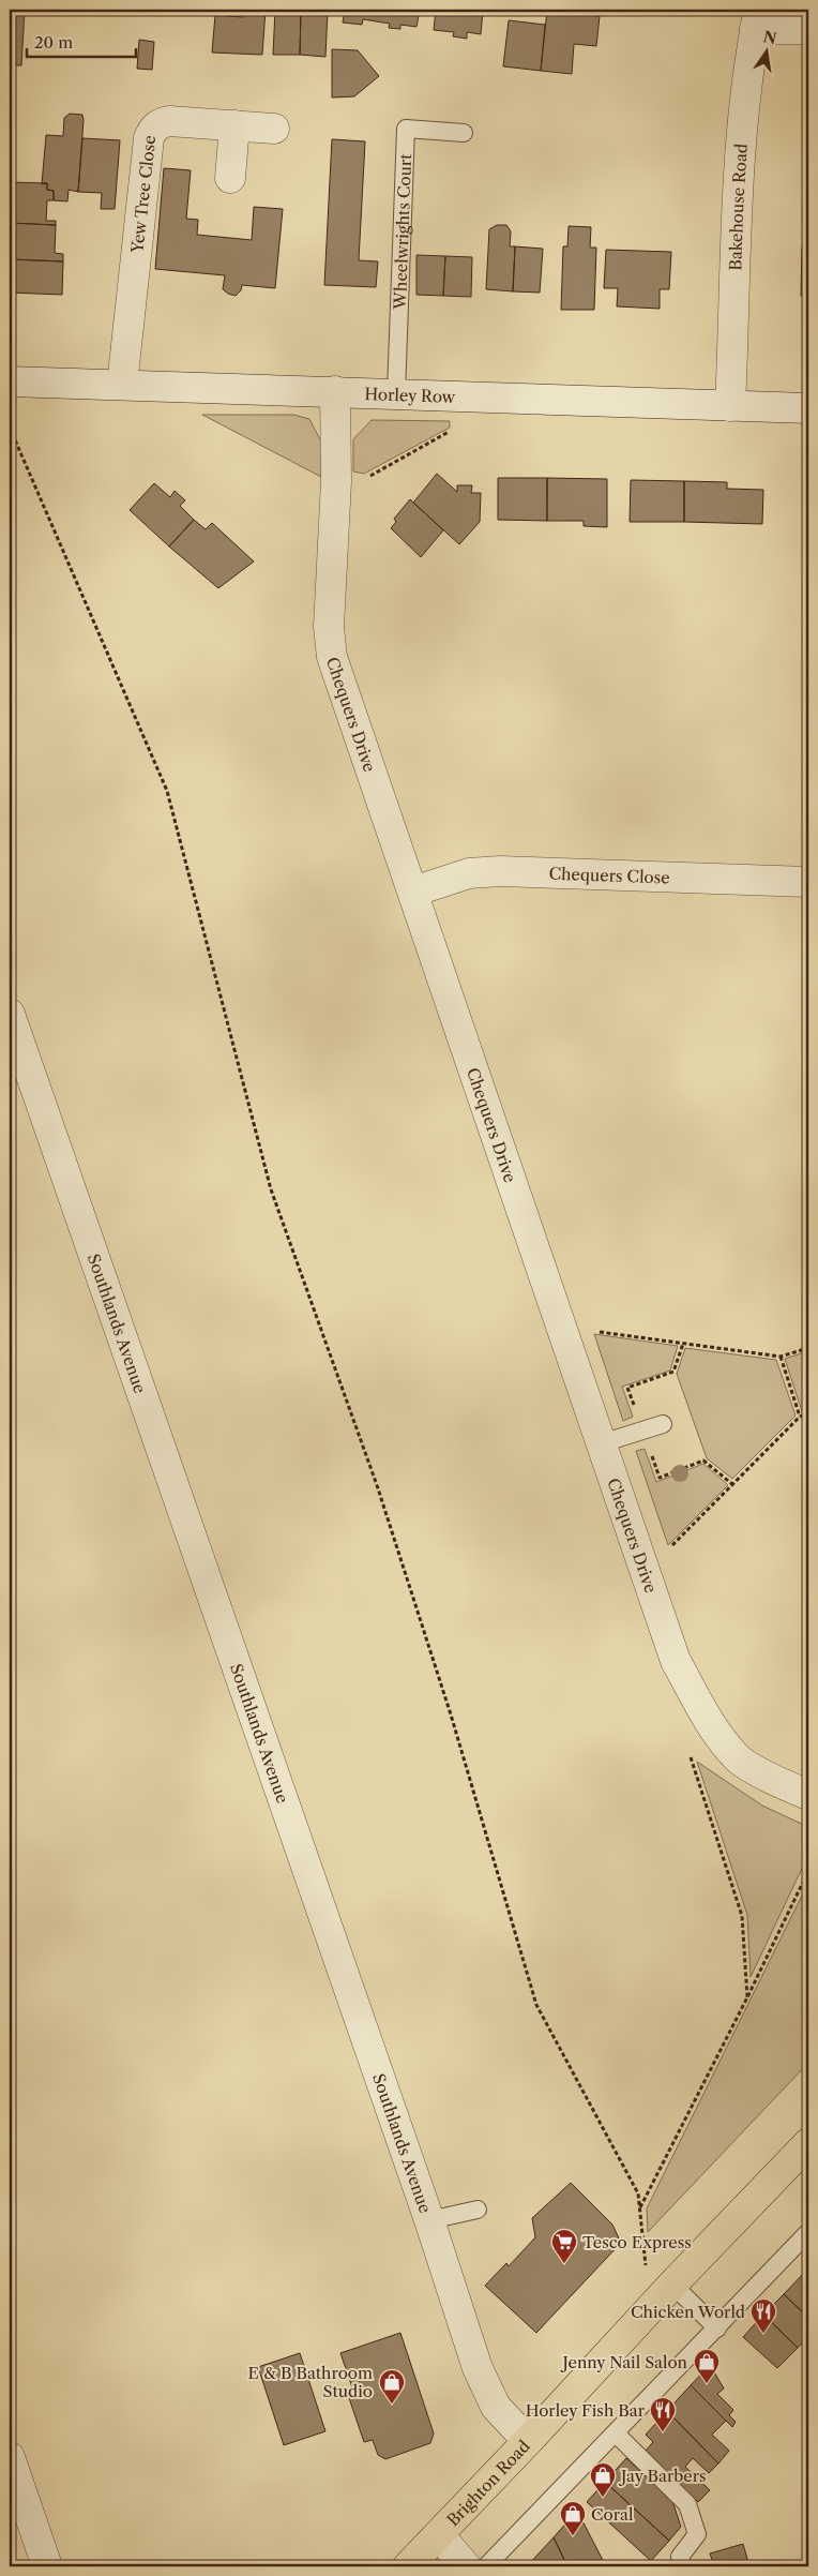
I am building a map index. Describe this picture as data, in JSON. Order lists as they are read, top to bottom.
{
  "streets": {
    "main road": ["Brighton Road"],
    "street": [
      "Yew Tree Close",
      "Bakehouse Road",
      "Horley Row",
      "Chequers Drive",
      "Chequers Close",
      "Southlands Avenue"
    ],
    "lane": ["Wheelwrights Court"]
  },
  "crossings": [
    ["Yew Tree Close", "Horley Row"],
    ["Bakehouse Road", "Horley Row"],
    ["Wheelwrights Court", "Horley Row"],
    ["Horley Row", "Chequers Drive"],
    ["Chequers Drive", "Chequers Close"],
    ["Southlands Avenue", "Brighton Road"]
  ],
  "places": {
    "supermarket": ["Tesco Express"],
    "restaurant": ["Chicken World", "Horley Fish Bar"],
    "shop": [
      "Jenny Nail Salon",
      "E & B Bathroom Studio",
      "Jay Barbers",
      "Coral"
    ]
  },
  "scale_bar": "20 m",
  "north": "top"
}
